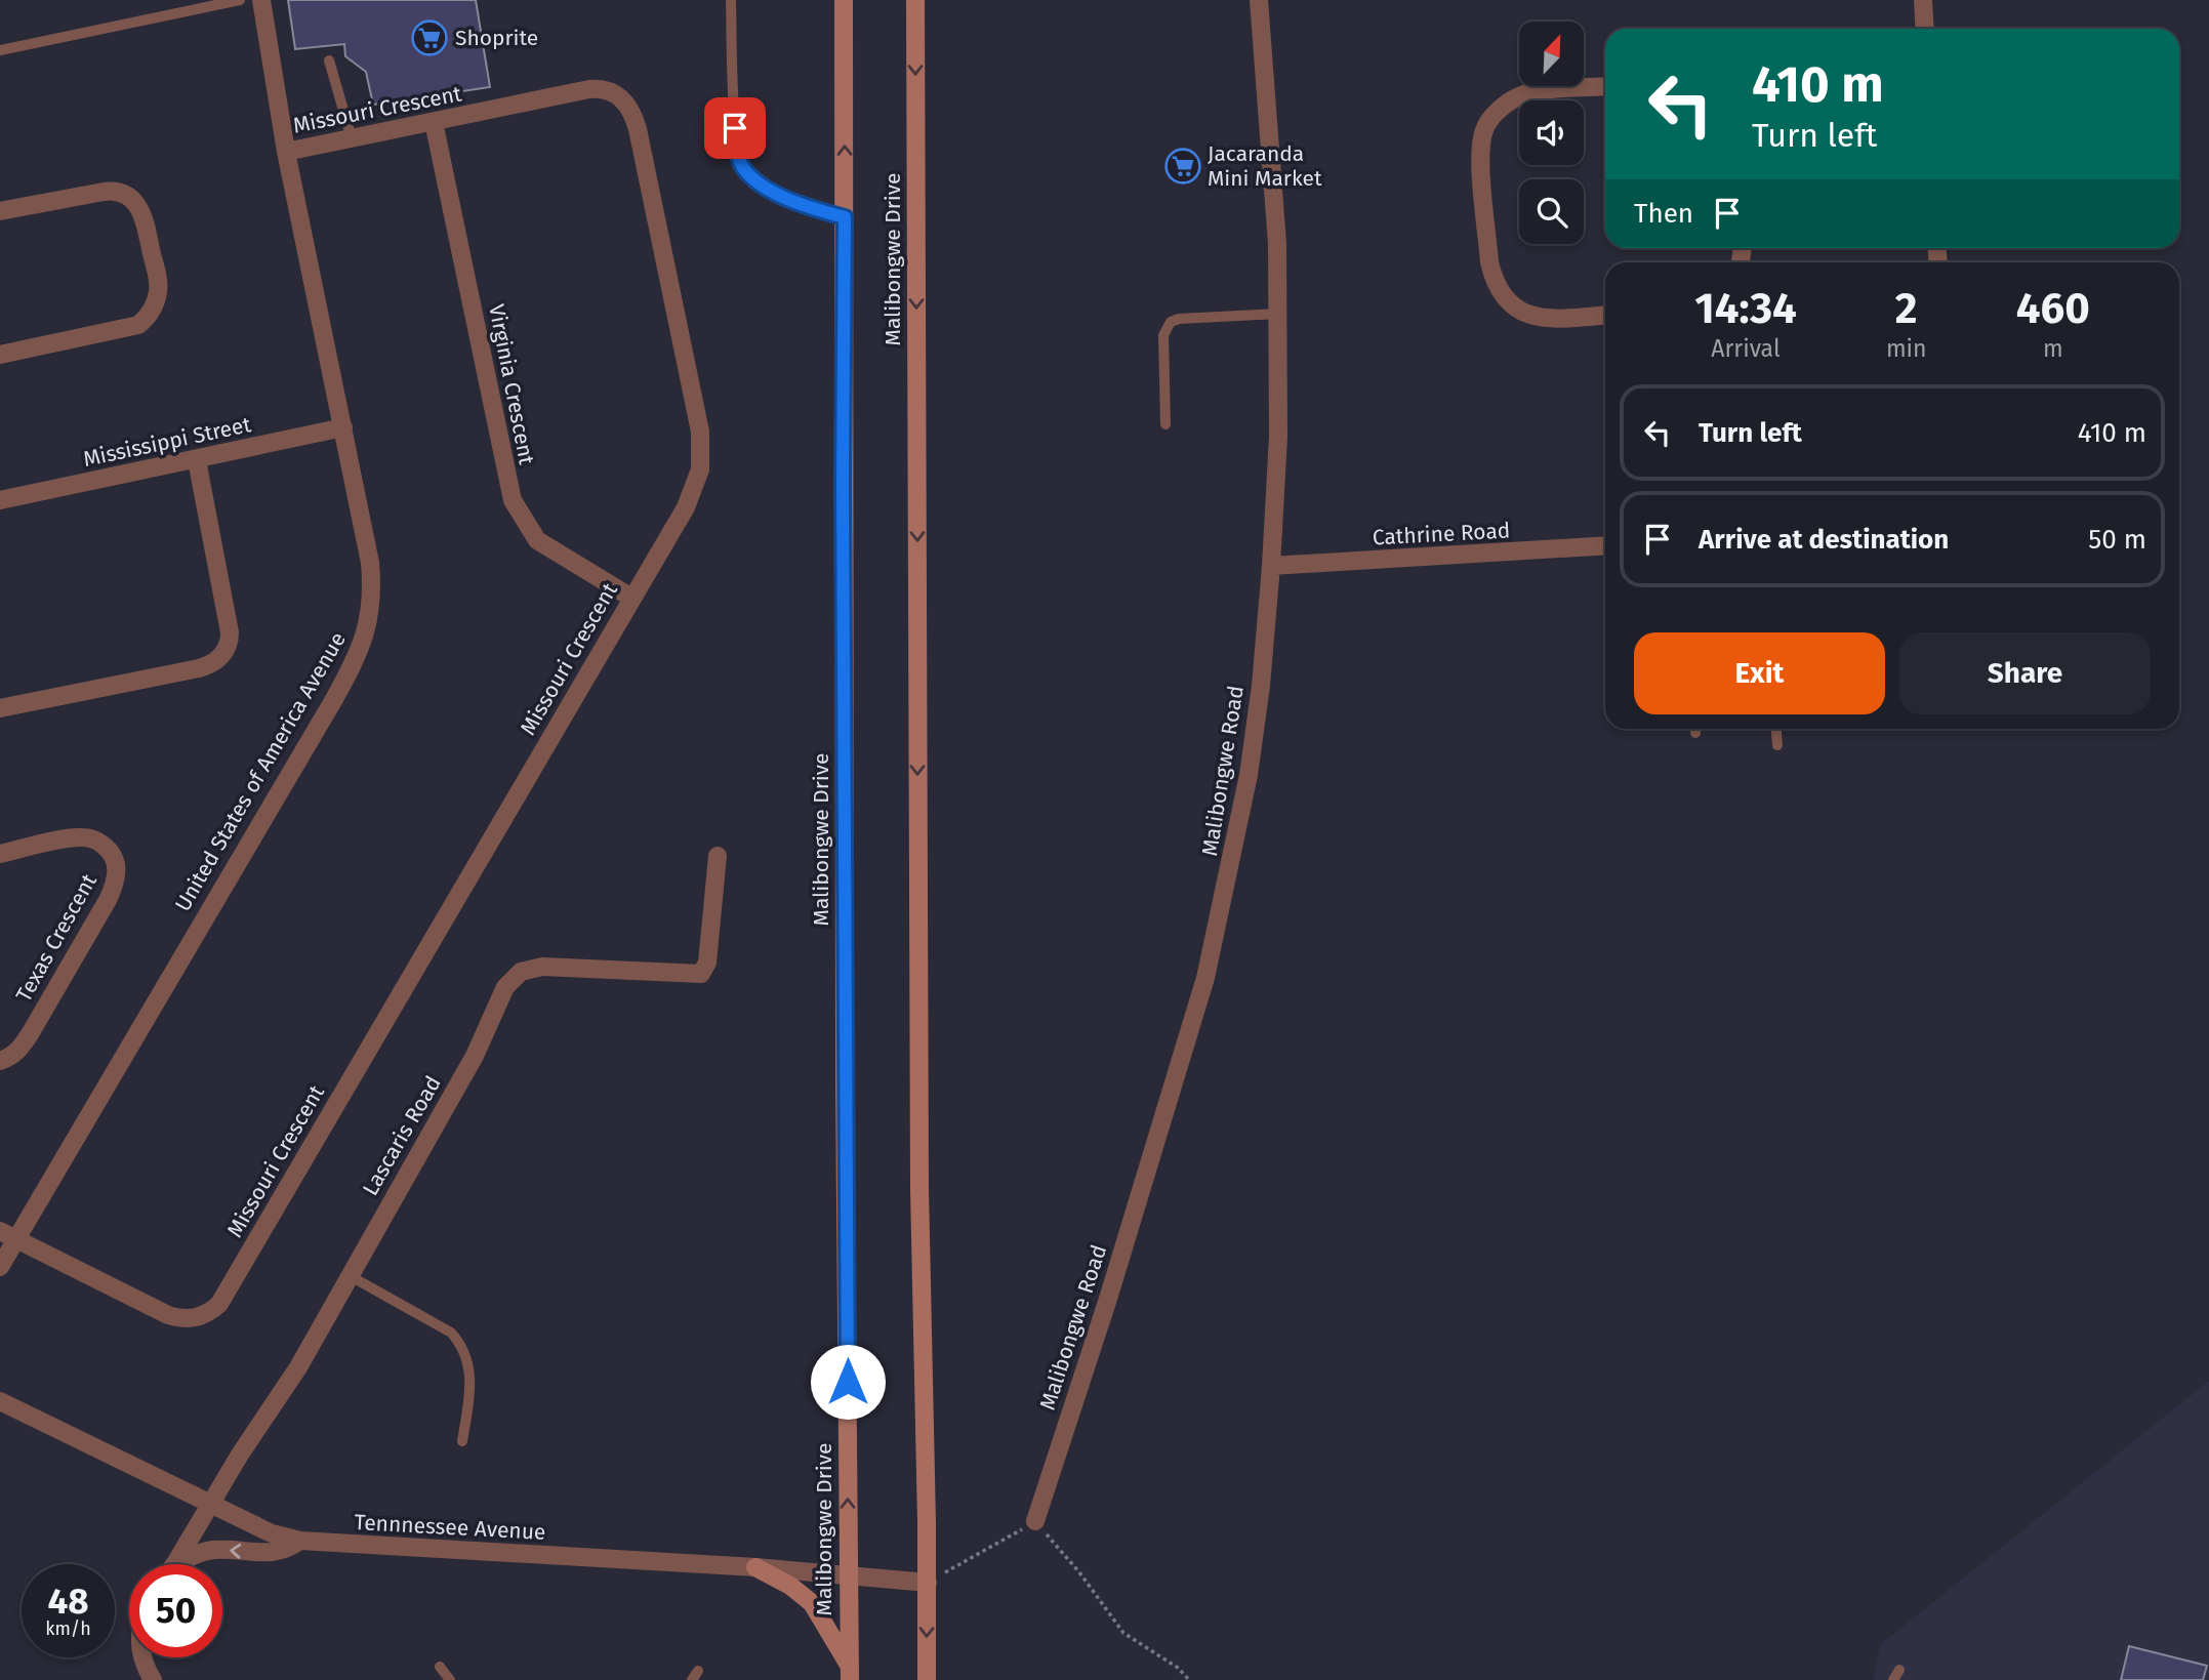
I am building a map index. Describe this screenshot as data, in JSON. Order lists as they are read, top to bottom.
{
  "streets": {
    "main road": ["Malibongwe Drive"],
    "street": [
      "Missouri Crescent",
      "Virginia Crescent",
      "Mississippi Street",
      "Cathrine Road",
      "Malibongwe Road",
      "United States of America Avenue",
      "Texas Crescent",
      "Lascaris Road",
      "Tennnessee Avenue"
    ]
  },
  "crossings": [
    ["Missouri Crescent", "Virginia Crescent"],
    ["Missouri Crescent", "United States of America Avenue"],
    ["Malibongwe Drive", "Tennnessee Avenue"],
    ["Mississippi Street", "United States of America Avenue"],
    ["Cathrine Road", "Malibongwe Road"],
    ["Lascaris Road", "Tennnessee Avenue"]
  ],
  "places": {
    "supermarket": ["Shoprite", "Jacaranda Mini Market"]
  },
  "north": "top right",
  "page": {
    "turn": ["410 m", "Turn left"],
    "then": "Then",
    "eta": [
      "14:34",
      "Arrival",
      "2",
      "min",
      "460",
      "m"
    ],
    "list": [
      {
        "name": "Turn left",
        "value": "410 m"
      },
      {
        "name": "Arrive at destination",
        "value": "50 m"
      }
    ],
    "buttons": ["Exit", "Share"],
    "speed": "48 km/h",
    "limit": "50"
  }
}
